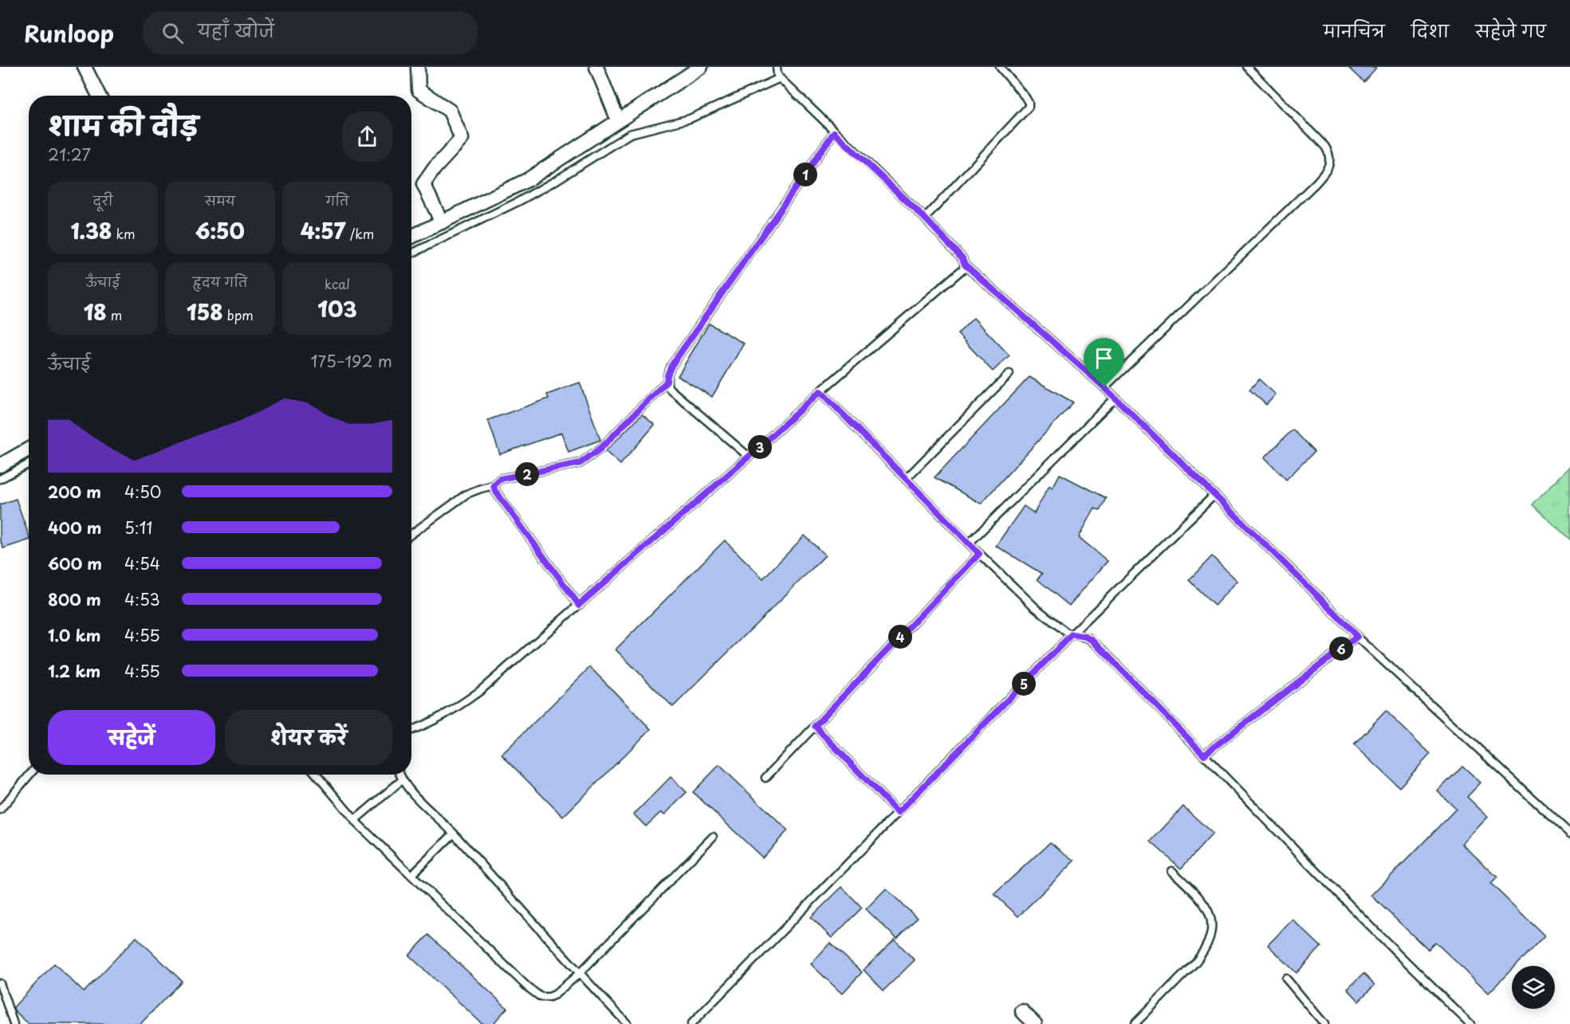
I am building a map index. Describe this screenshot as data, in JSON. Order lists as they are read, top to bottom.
{
  "page": {
    "header": "Runloop",
    "search": "यहाँ खोजें",
    "nav": ["मानचित्र", "दिशा", "सहेजे गए"],
    "heading": ["शाम की दौड़", "21:27"],
    "pins": [
      "1",
      "3",
      "2",
      "4",
      "6",
      "5"
    ],
    "stats": [
      ["दूरी", "1.38 km"],
      ["समय", "6:50"],
      ["गति", "4:57 /km"],
      ["ऊँचाई", "18 m"],
      ["हृदय गति", "158 bpm"],
      ["kcal", "103"]
    ],
    "chart": ["ऊँचाई", "175–192 m"],
    "list": [
      {
        "name": "200 m",
        "note": "4:50"
      },
      {
        "name": "400 m",
        "note": "5:11"
      },
      {
        "name": "600 m",
        "note": "4:54"
      },
      {
        "name": "800 m",
        "note": "4:53"
      },
      {
        "name": "1.0 km",
        "note": "4:55"
      },
      {
        "name": "1.2 km",
        "note": "4:55"
      }
    ],
    "buttons": ["सहेजें", "शेयर करें"]
  }
}
